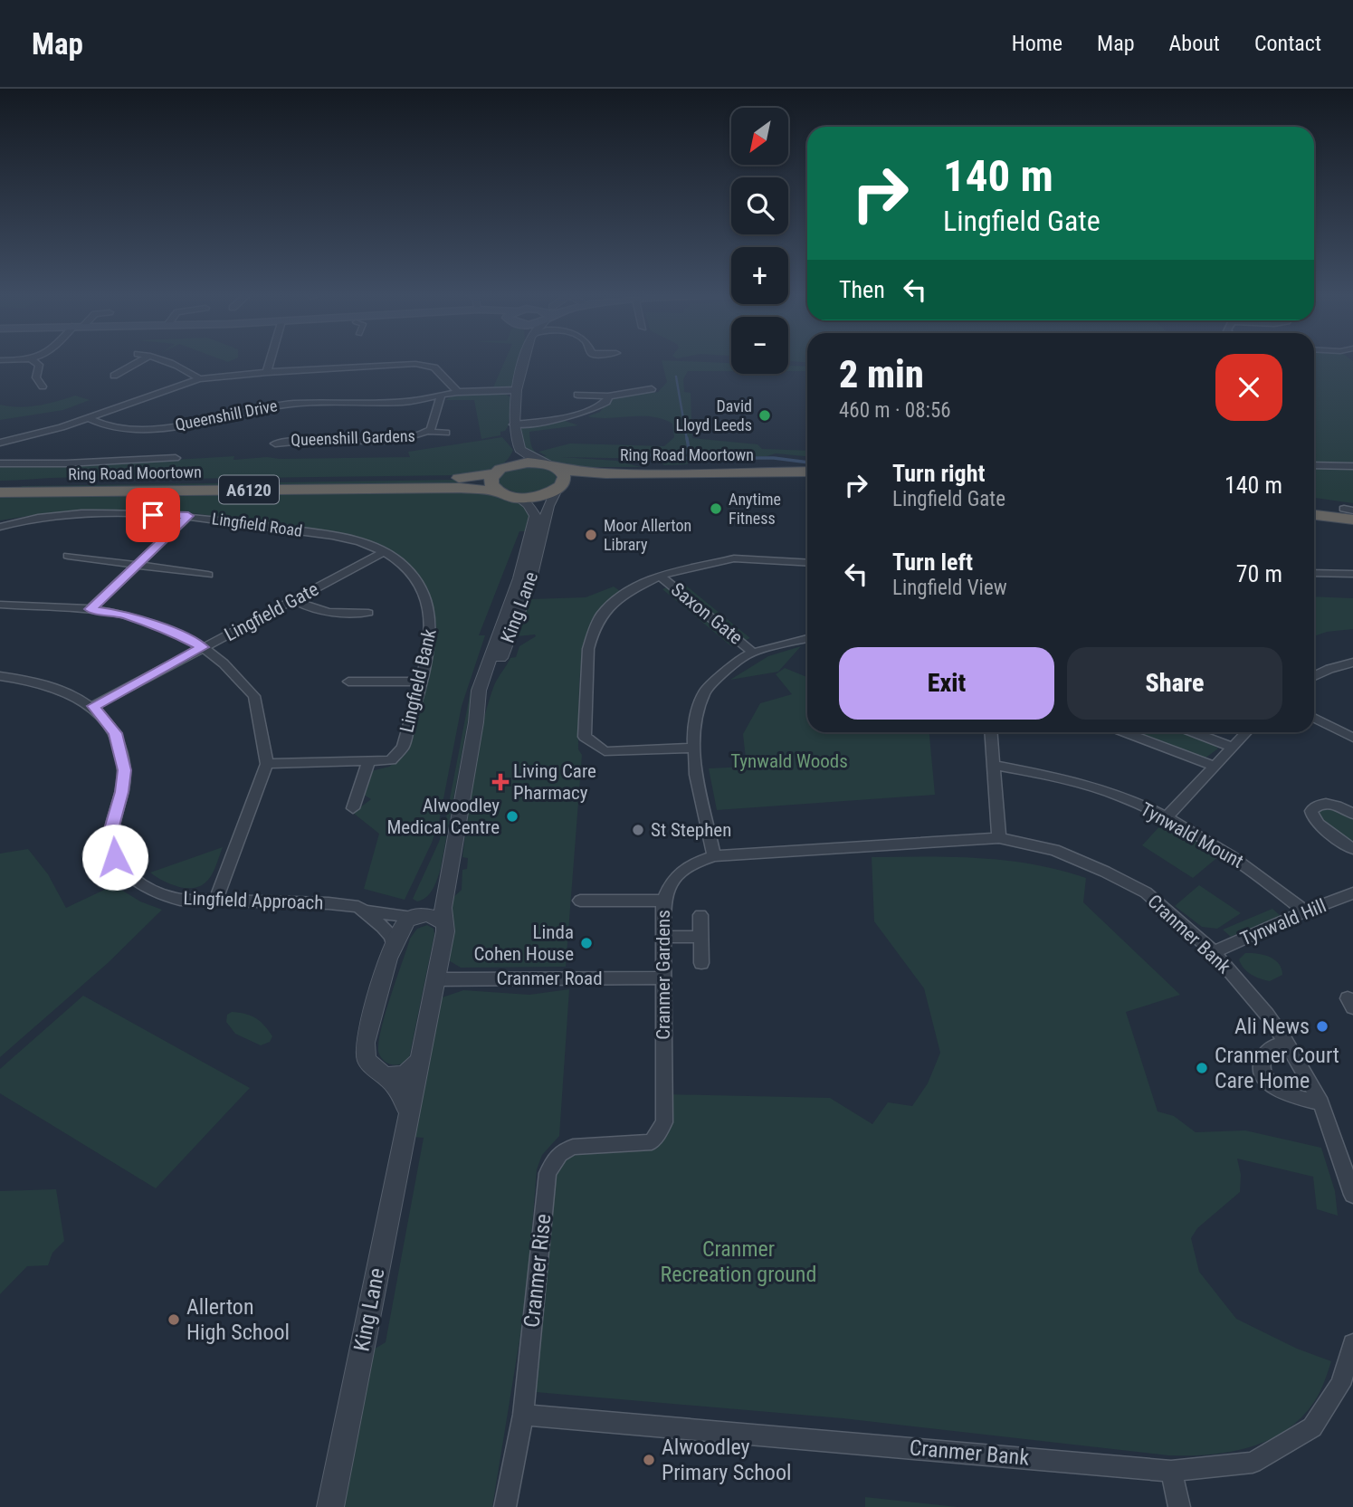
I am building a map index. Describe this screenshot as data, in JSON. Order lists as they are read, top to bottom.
{
  "streets": {
    "highway": ["Ring Road Moortown", "A6120"],
    "street": [
      "Queenshill Drive",
      "Queenshill Gardens",
      "Lingfield Road",
      "King Lane",
      "Lingfield Gate",
      "Saxon Gate",
      "Lingfield Bank",
      "Tynwald Mount",
      "Lingfield Approach",
      "Tynwald Hill",
      "Cranmer Bank",
      "Cranmer Gardens",
      "Cranmer Road",
      "Cranmer Rise"
    ]
  },
  "crossings": [
    ["Queenshill Drive", "Queenshill Gardens"],
    ["Ring Road Moortown", "A6120"],
    ["Ring Road Moortown", "King Lane"],
    ["A6120", "King Lane"],
    ["Lingfield Road", "Lingfield Gate"],
    ["Lingfield Road", "Lingfield Bank"],
    ["King Lane", "Cranmer Road"],
    ["Lingfield Gate", "Lingfield Approach"],
    ["Tynwald Mount", "Tynwald Hill"],
    ["Tynwald Hill", "Cranmer Bank"],
    ["Cranmer Bank", "Cranmer Gardens"],
    ["Cranmer Bank", "Cranmer Rise"],
    ["Cranmer Gardens", "Cranmer Road"],
    ["Cranmer Gardens", "Cranmer Rise"]
  ],
  "parks": ["Tynwald Woods", "Cranmer Recreation ground"],
  "places": {
    "other": [
      "David Lloyd Leeds",
      "Anytime Fitness",
      "Moor Allerton Library",
      "Alwoodley Medical Centre",
      "St Stephen",
      "Linda Cohen House",
      "Ali News",
      "Cranmer Court Care Home",
      "Allerton High School",
      "Alwoodley Primary School"
    ],
    "health": ["Living Care Pharmacy"]
  },
  "north": "bottom left",
  "page": {
    "header": "Map",
    "nav": [
      "Home",
      "Map",
      "About",
      "Contact"
    ],
    "map_buttons": ["+", "−"],
    "turn": ["140 m", "Lingfield Gate"],
    "then": "Then",
    "heading": ["2 min", "460 m · 08:56"],
    "list": [
      {
        "name": "Turn right",
        "note": "Lingfield Gate",
        "value": "140 m"
      },
      {
        "name": "Turn left",
        "note": "Lingfield View",
        "value": "70 m"
      }
    ],
    "buttons": ["Exit", "Share"]
  }
}
